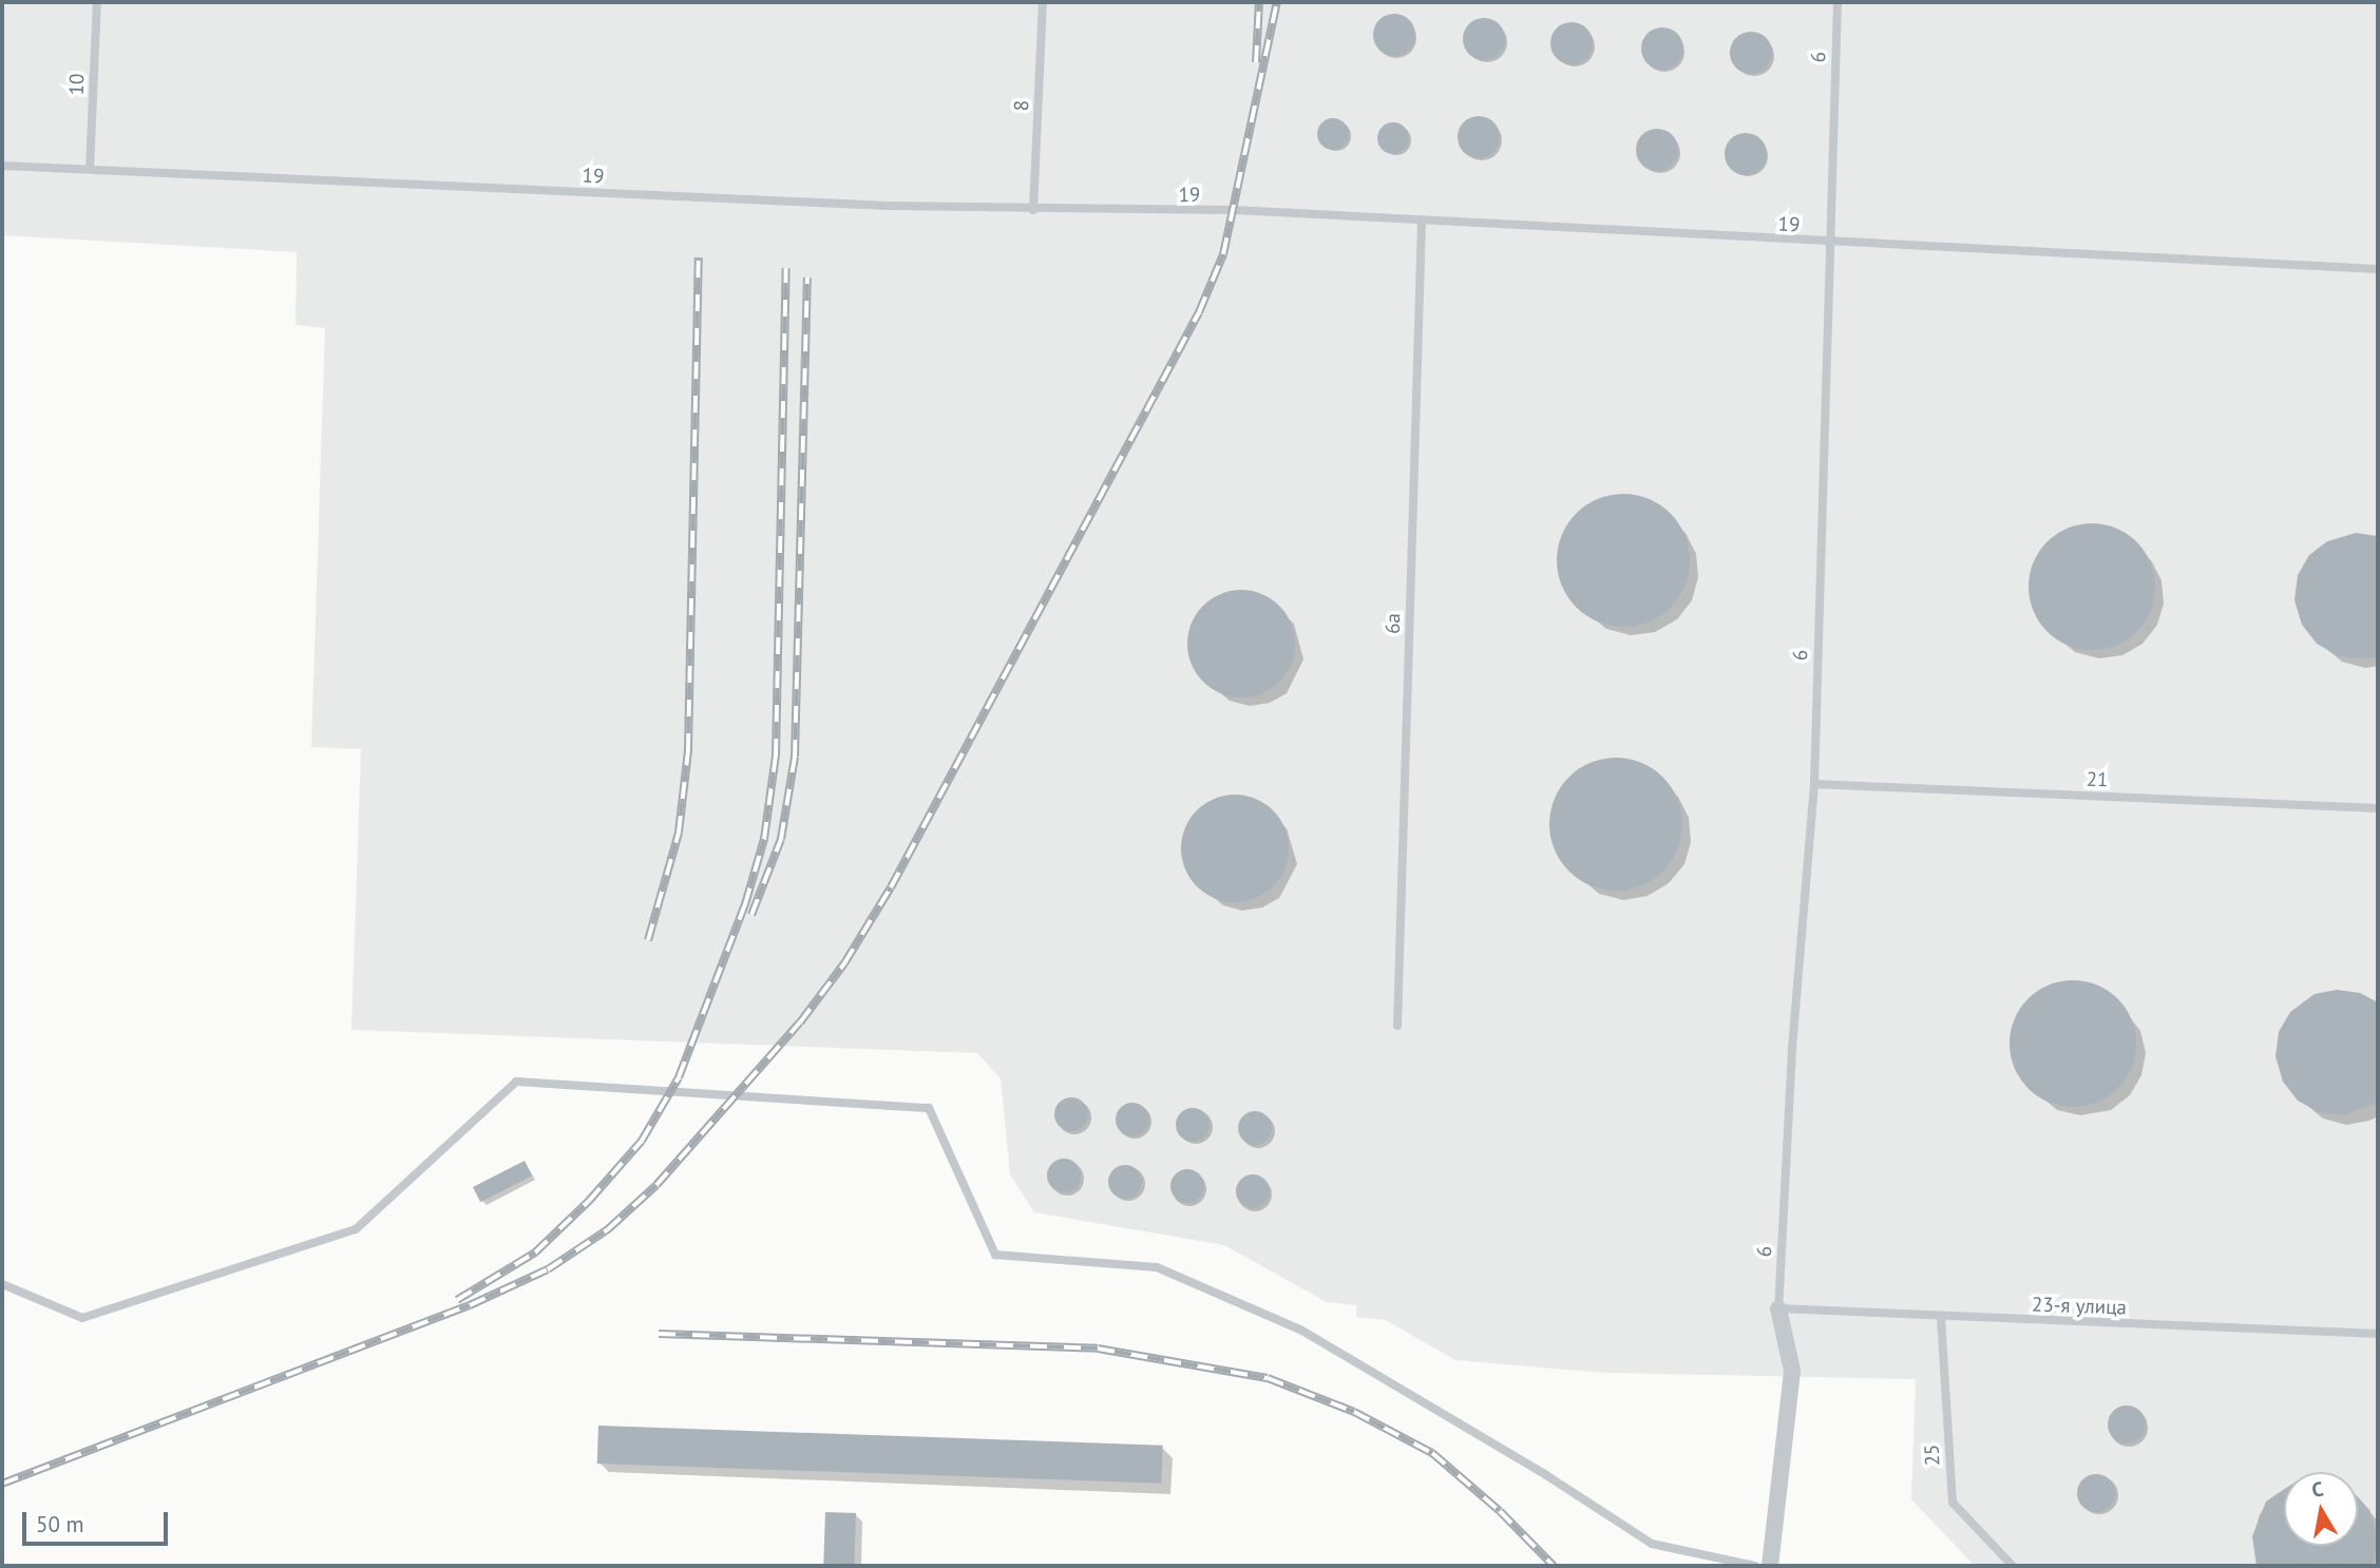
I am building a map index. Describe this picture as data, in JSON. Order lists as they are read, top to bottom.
{
  "streets": {
    "lane": [
      "6",
      "10",
      "8",
      "19",
      "6a",
      "21",
      "23-я улица",
      "25"
    ]
  },
  "crossings": [
    ["6", "19"],
    ["6", "21"],
    ["6", "23-я улица"],
    ["10", "19"],
    ["8", "19"],
    ["19", "6a"],
    ["23-я улица", "25"]
  ],
  "scale_bar": "50 m",
  "north": "top"
}
